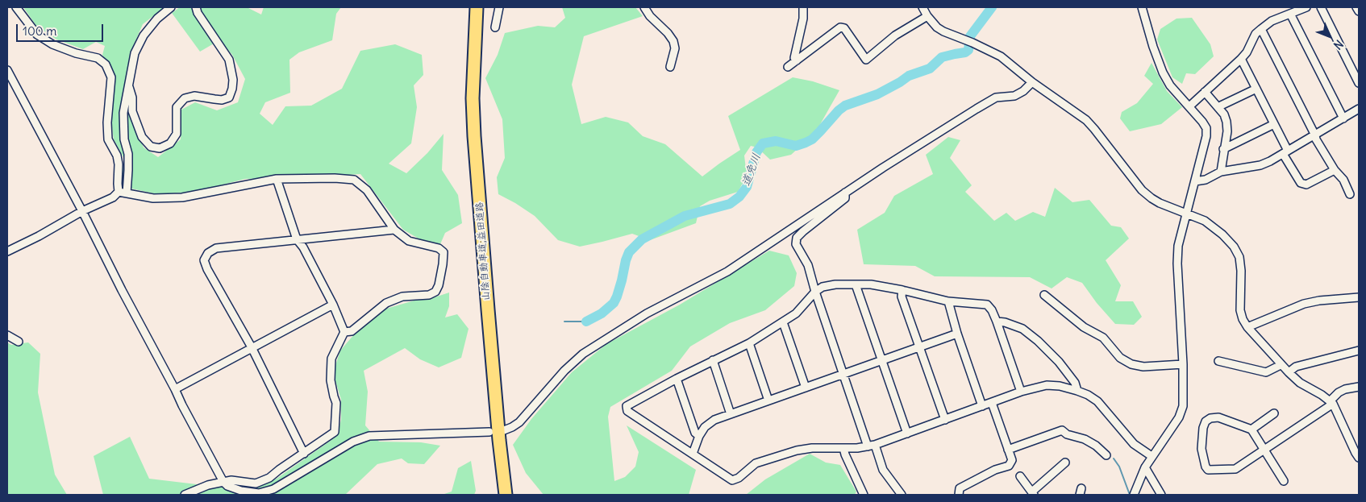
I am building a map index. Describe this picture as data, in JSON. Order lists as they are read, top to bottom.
{
  "streets": {
    "highway": ["山陰自動車道;益田道路"]
  },
  "water": ["道免川"],
  "scale_bar": "100 m",
  "north": "bottom right"
}
